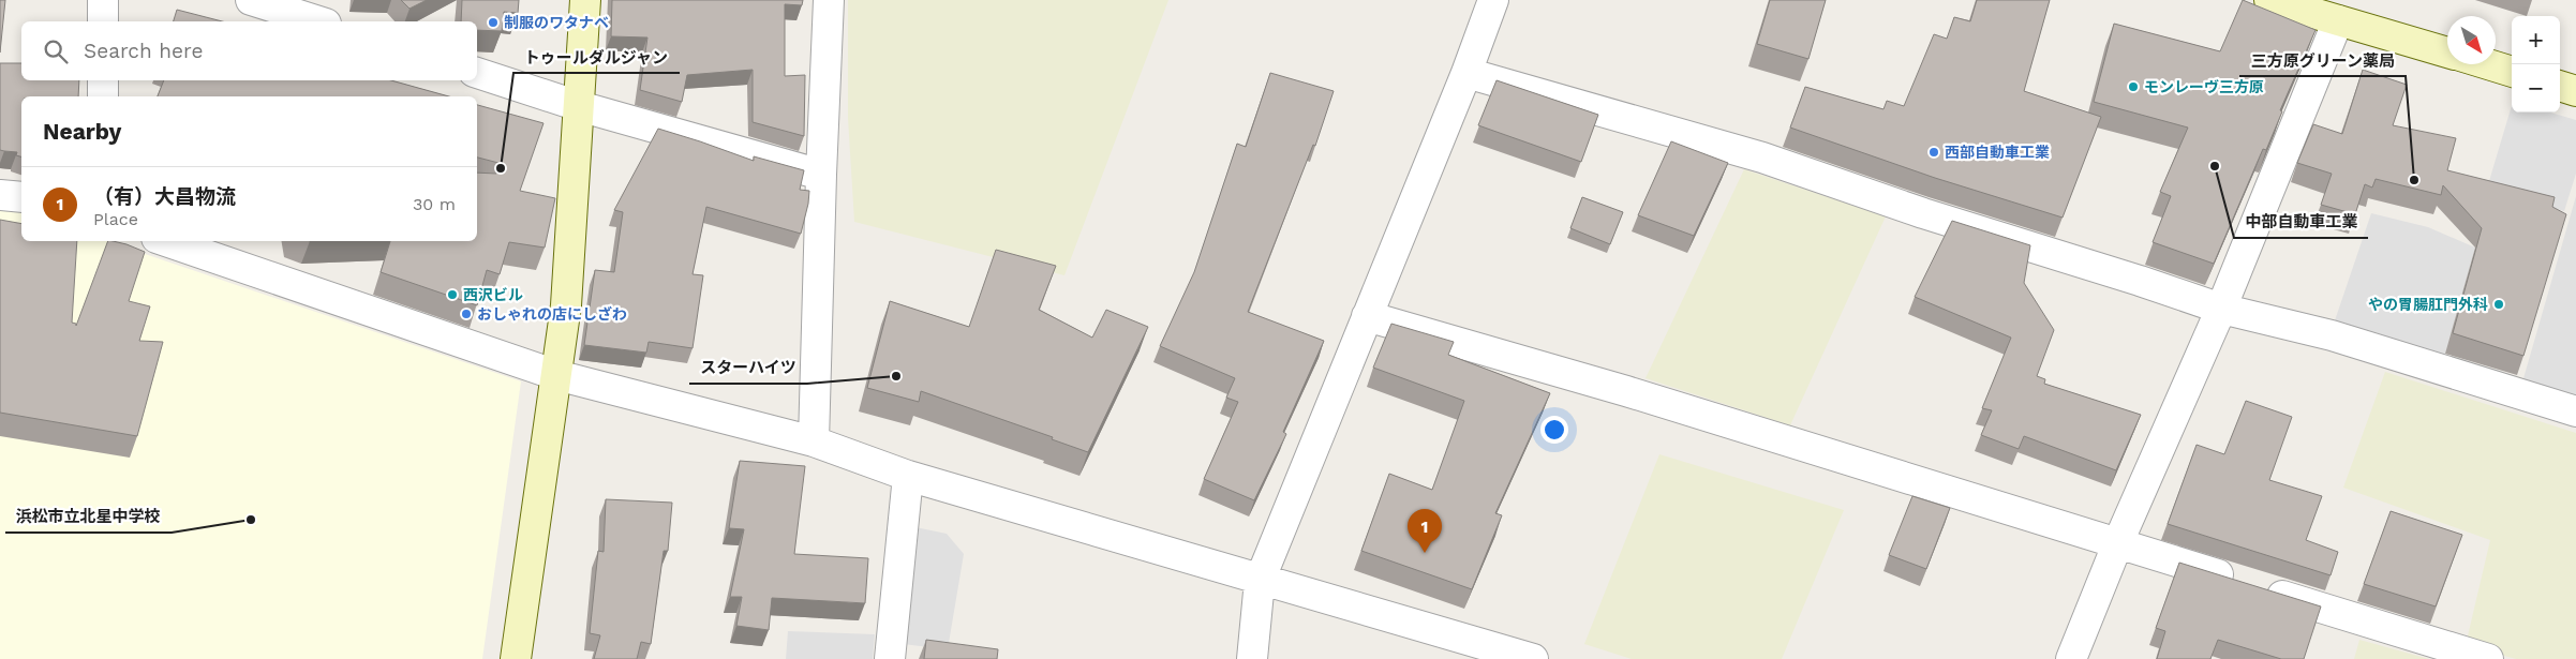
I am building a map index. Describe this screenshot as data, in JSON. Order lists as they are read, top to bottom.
{
  "places": [
    "制服のワタナベ",
    "モンレーヴ三方原",
    "西部自動車工業",
    "中部自動車工業",
    "トゥールダルジャン",
    "三方原グリーン薬局",
    "西沢ビル",
    "やの胃腸肛門外科",
    "おしゃれの店にしざわ",
    "スターハイツ",
    "浜松市立北星中学校"
  ],
  "north": "bottom right",
  "page": {
    "map_buttons": ["+", "−"],
    "search": "Search here",
    "heading": "Nearby",
    "list": [
      {
        "mark": "1",
        "name": "（有）大昌物流",
        "note": "Place",
        "value": "30 m"
      }
    ],
    "pins": "1"
  }
}
